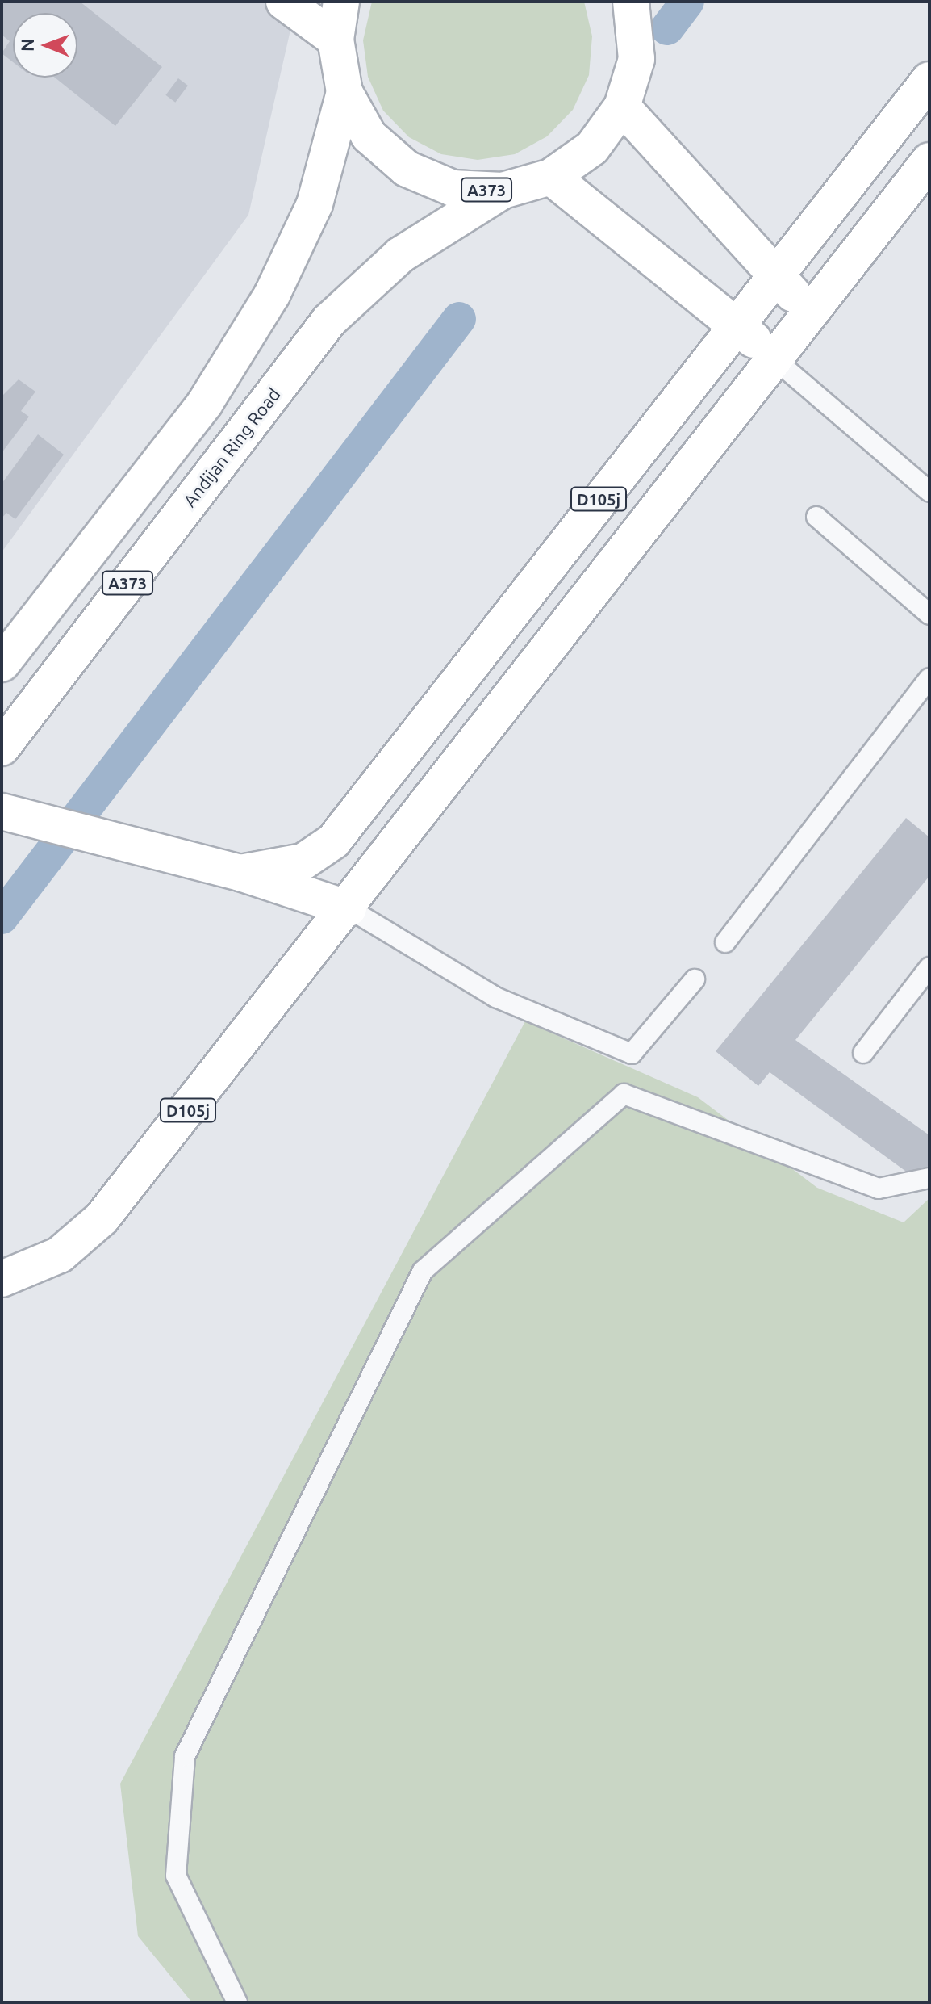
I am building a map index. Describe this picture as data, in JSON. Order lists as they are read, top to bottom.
{
  "streets": {
    "main road": ["A373", "Andijan Ring Road", "D105j"]
  },
  "crossings": [
    ["A373", "Andijan Ring Road"]
  ],
  "north": "left"
}
